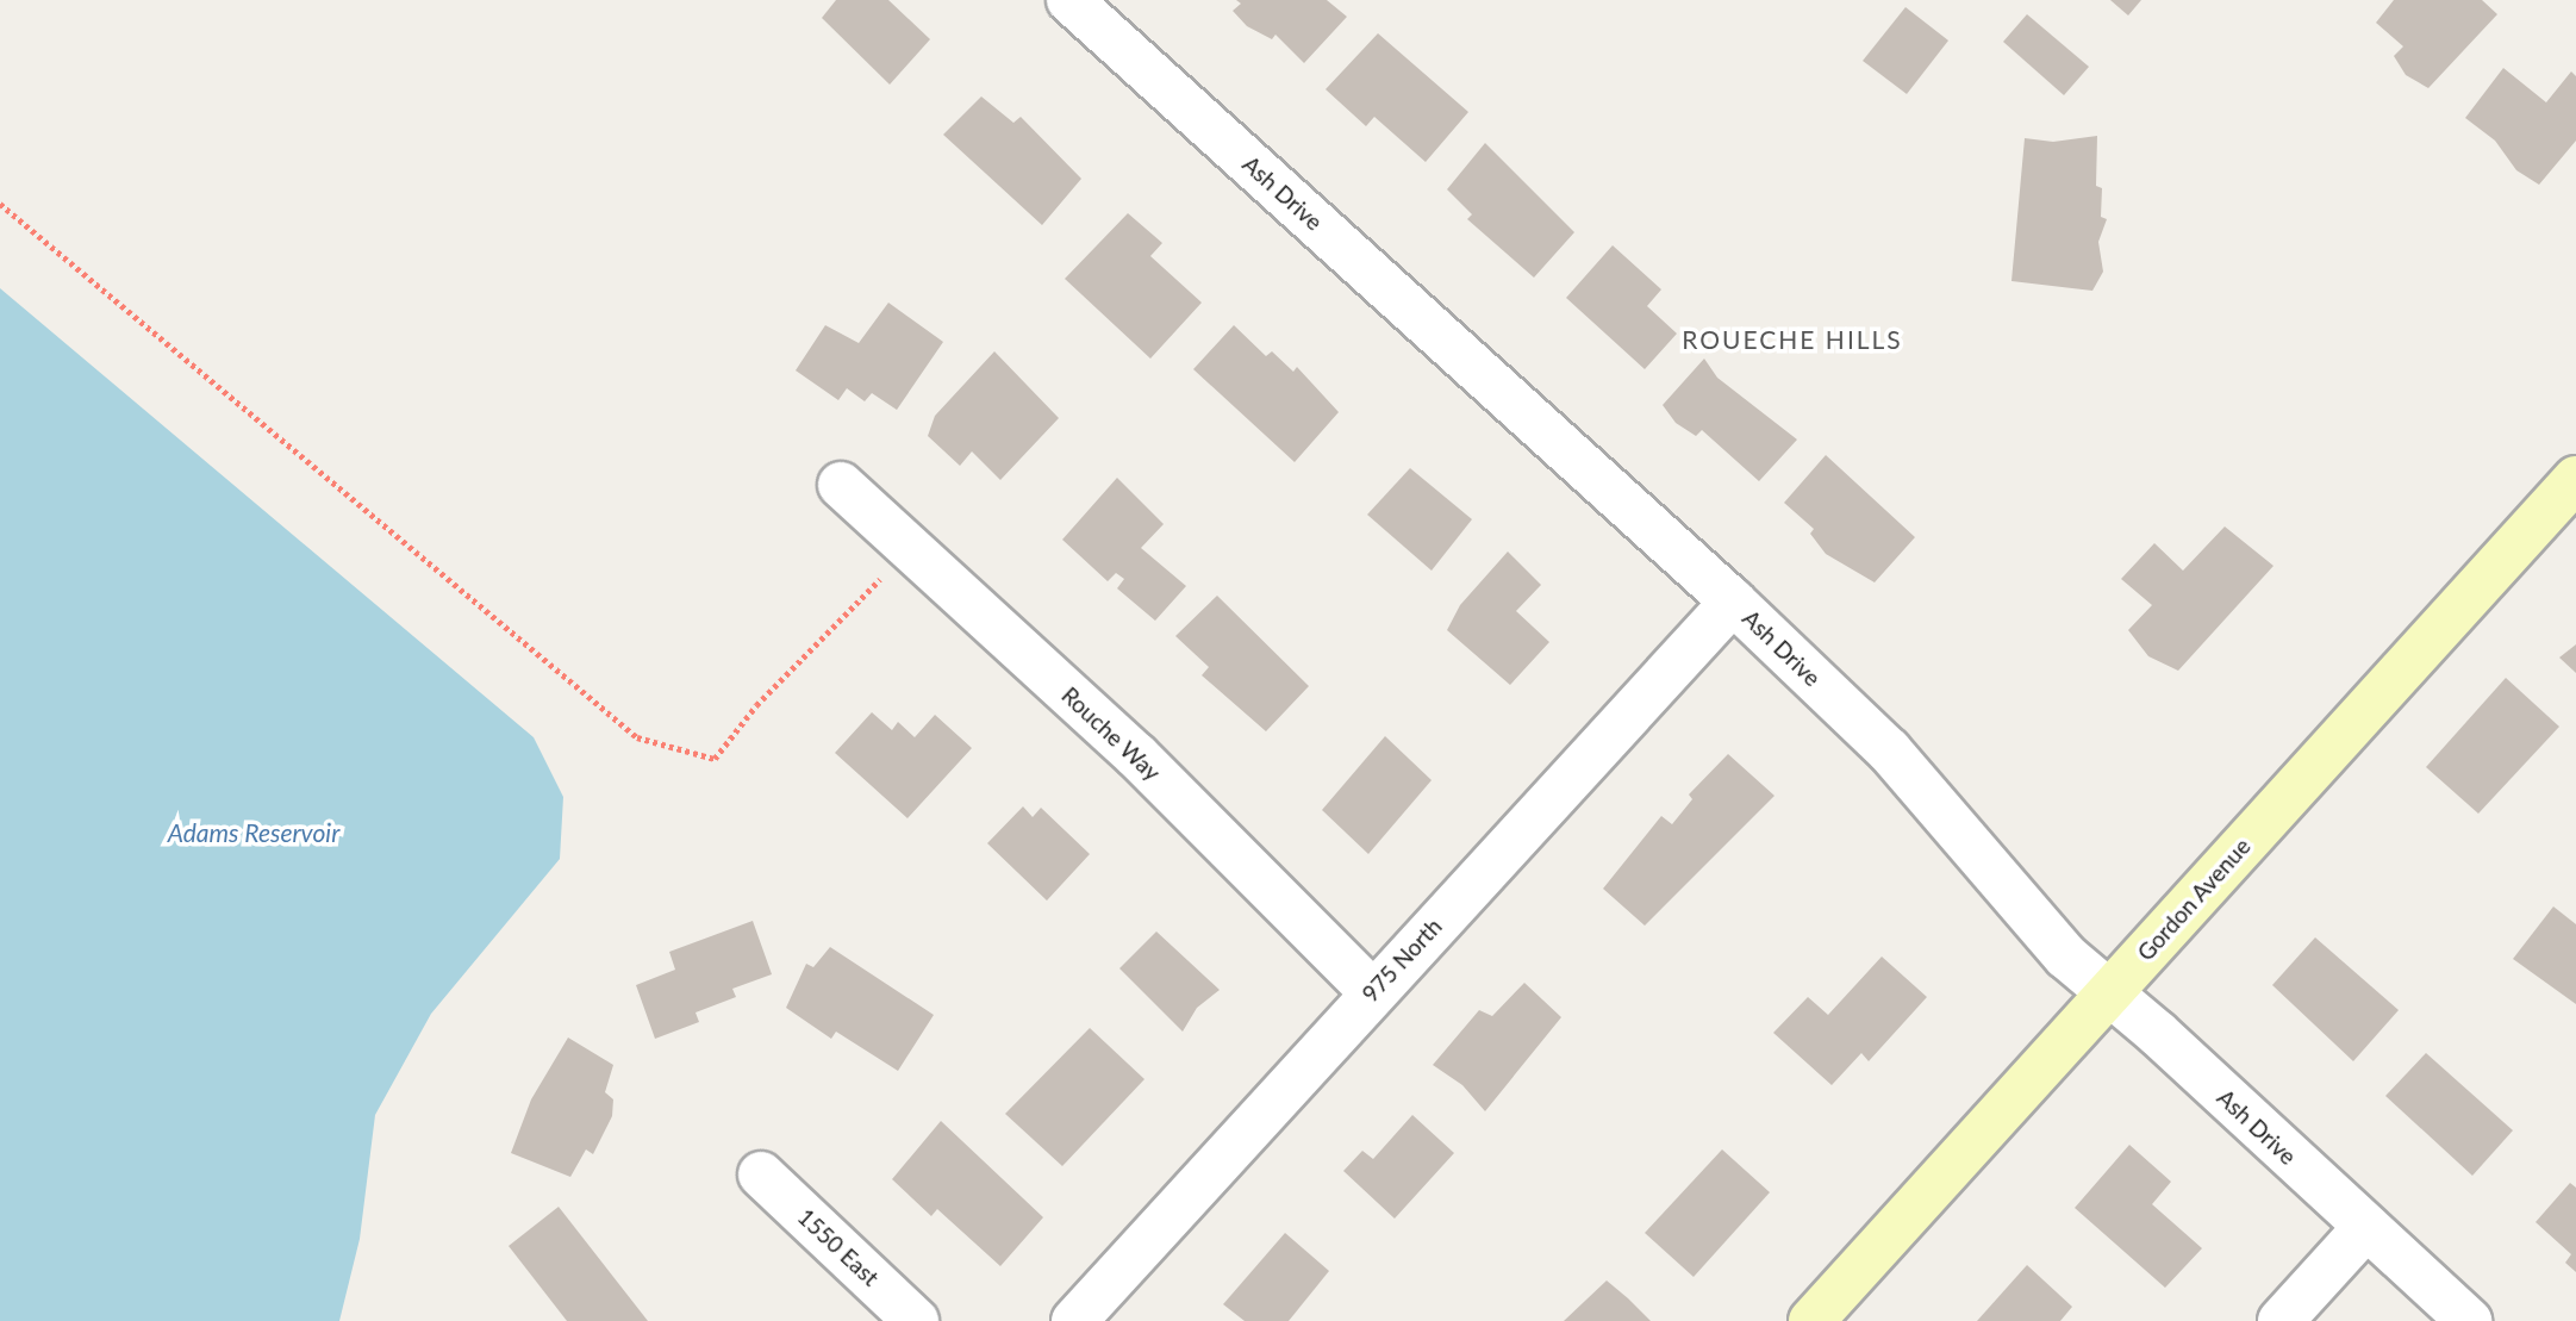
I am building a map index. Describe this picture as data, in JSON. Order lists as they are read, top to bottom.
{
  "streets": {
    "main road": ["Gordon Avenue"],
    "street": [
      "Ash Drive",
      "Rouche Way",
      "975 North",
      "1550 East"
    ]
  },
  "crossings": [
    ["Ash Drive", "Gordon Avenue"],
    ["Ash Drive", "975 North"],
    ["Rouche Way", "975 North"]
  ],
  "districts": ["ROUECHE HILLS"],
  "water": ["Adams Reservoir"]
}
